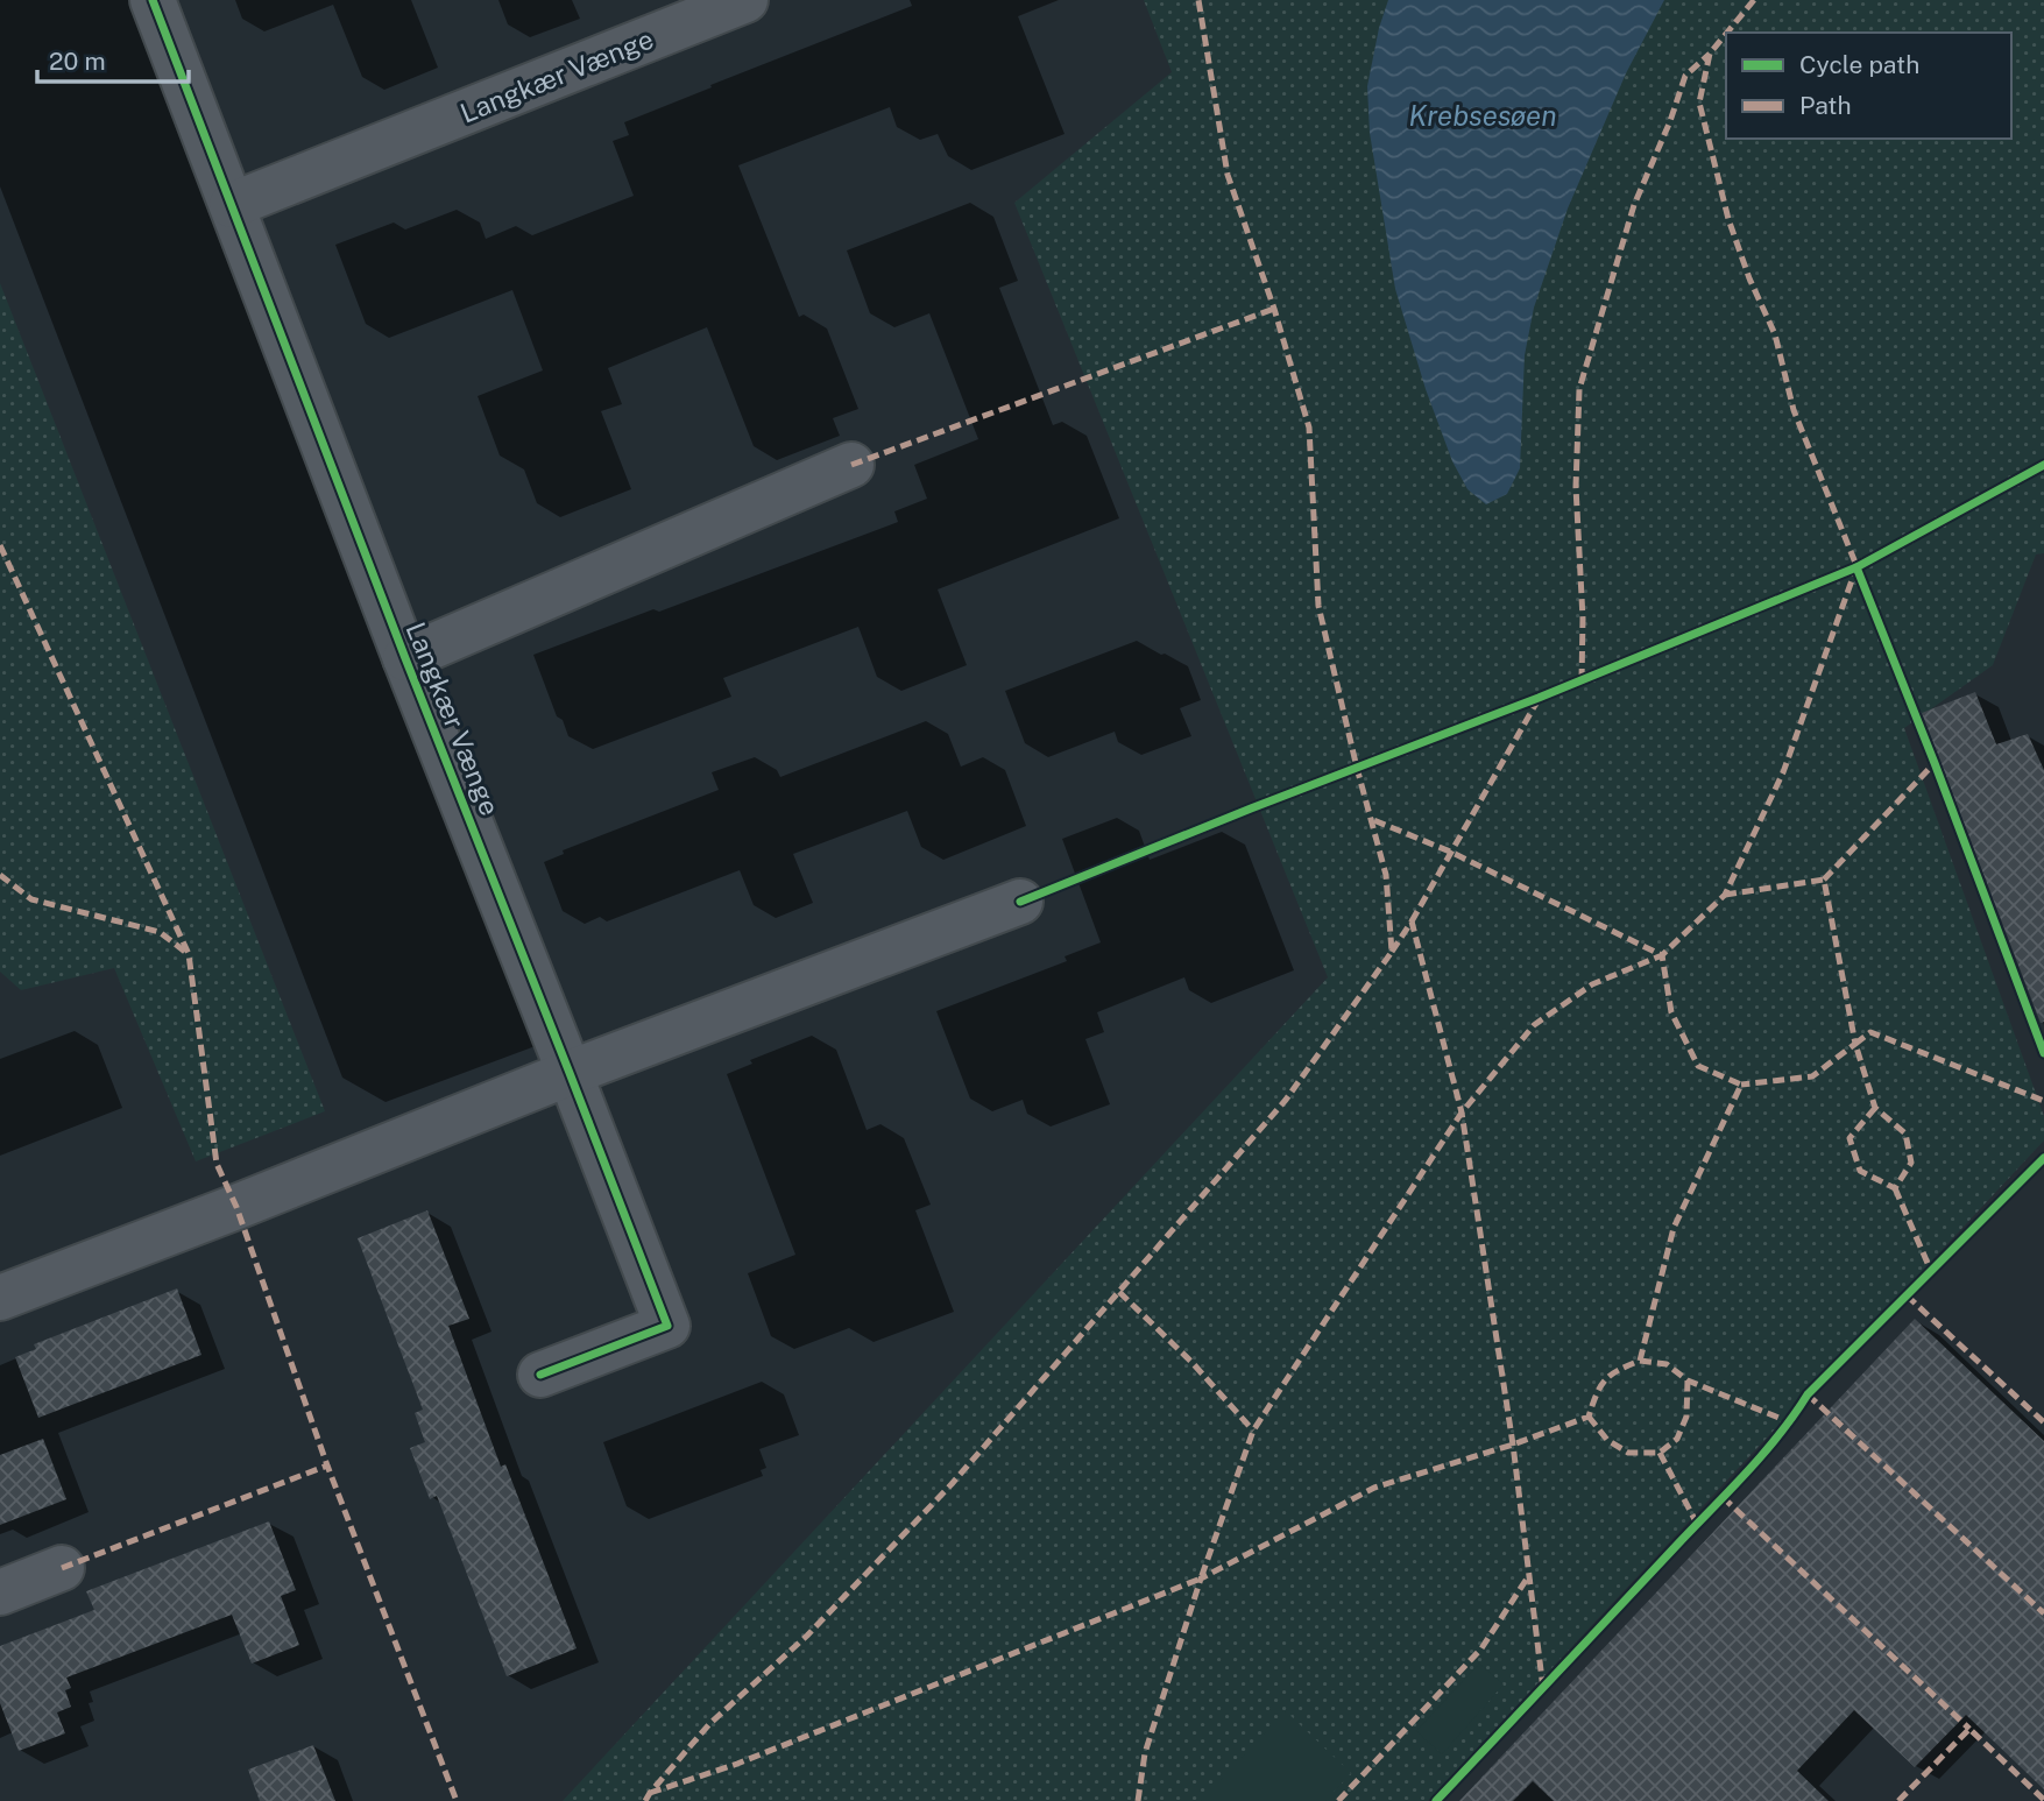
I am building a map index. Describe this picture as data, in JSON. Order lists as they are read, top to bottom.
{
  "streets": {
    "street": ["Langkær Vænge"]
  },
  "water": ["Krebsesøen"],
  "legend": ["Cycle path", "Path"],
  "scale_bar": "20 m"
}
